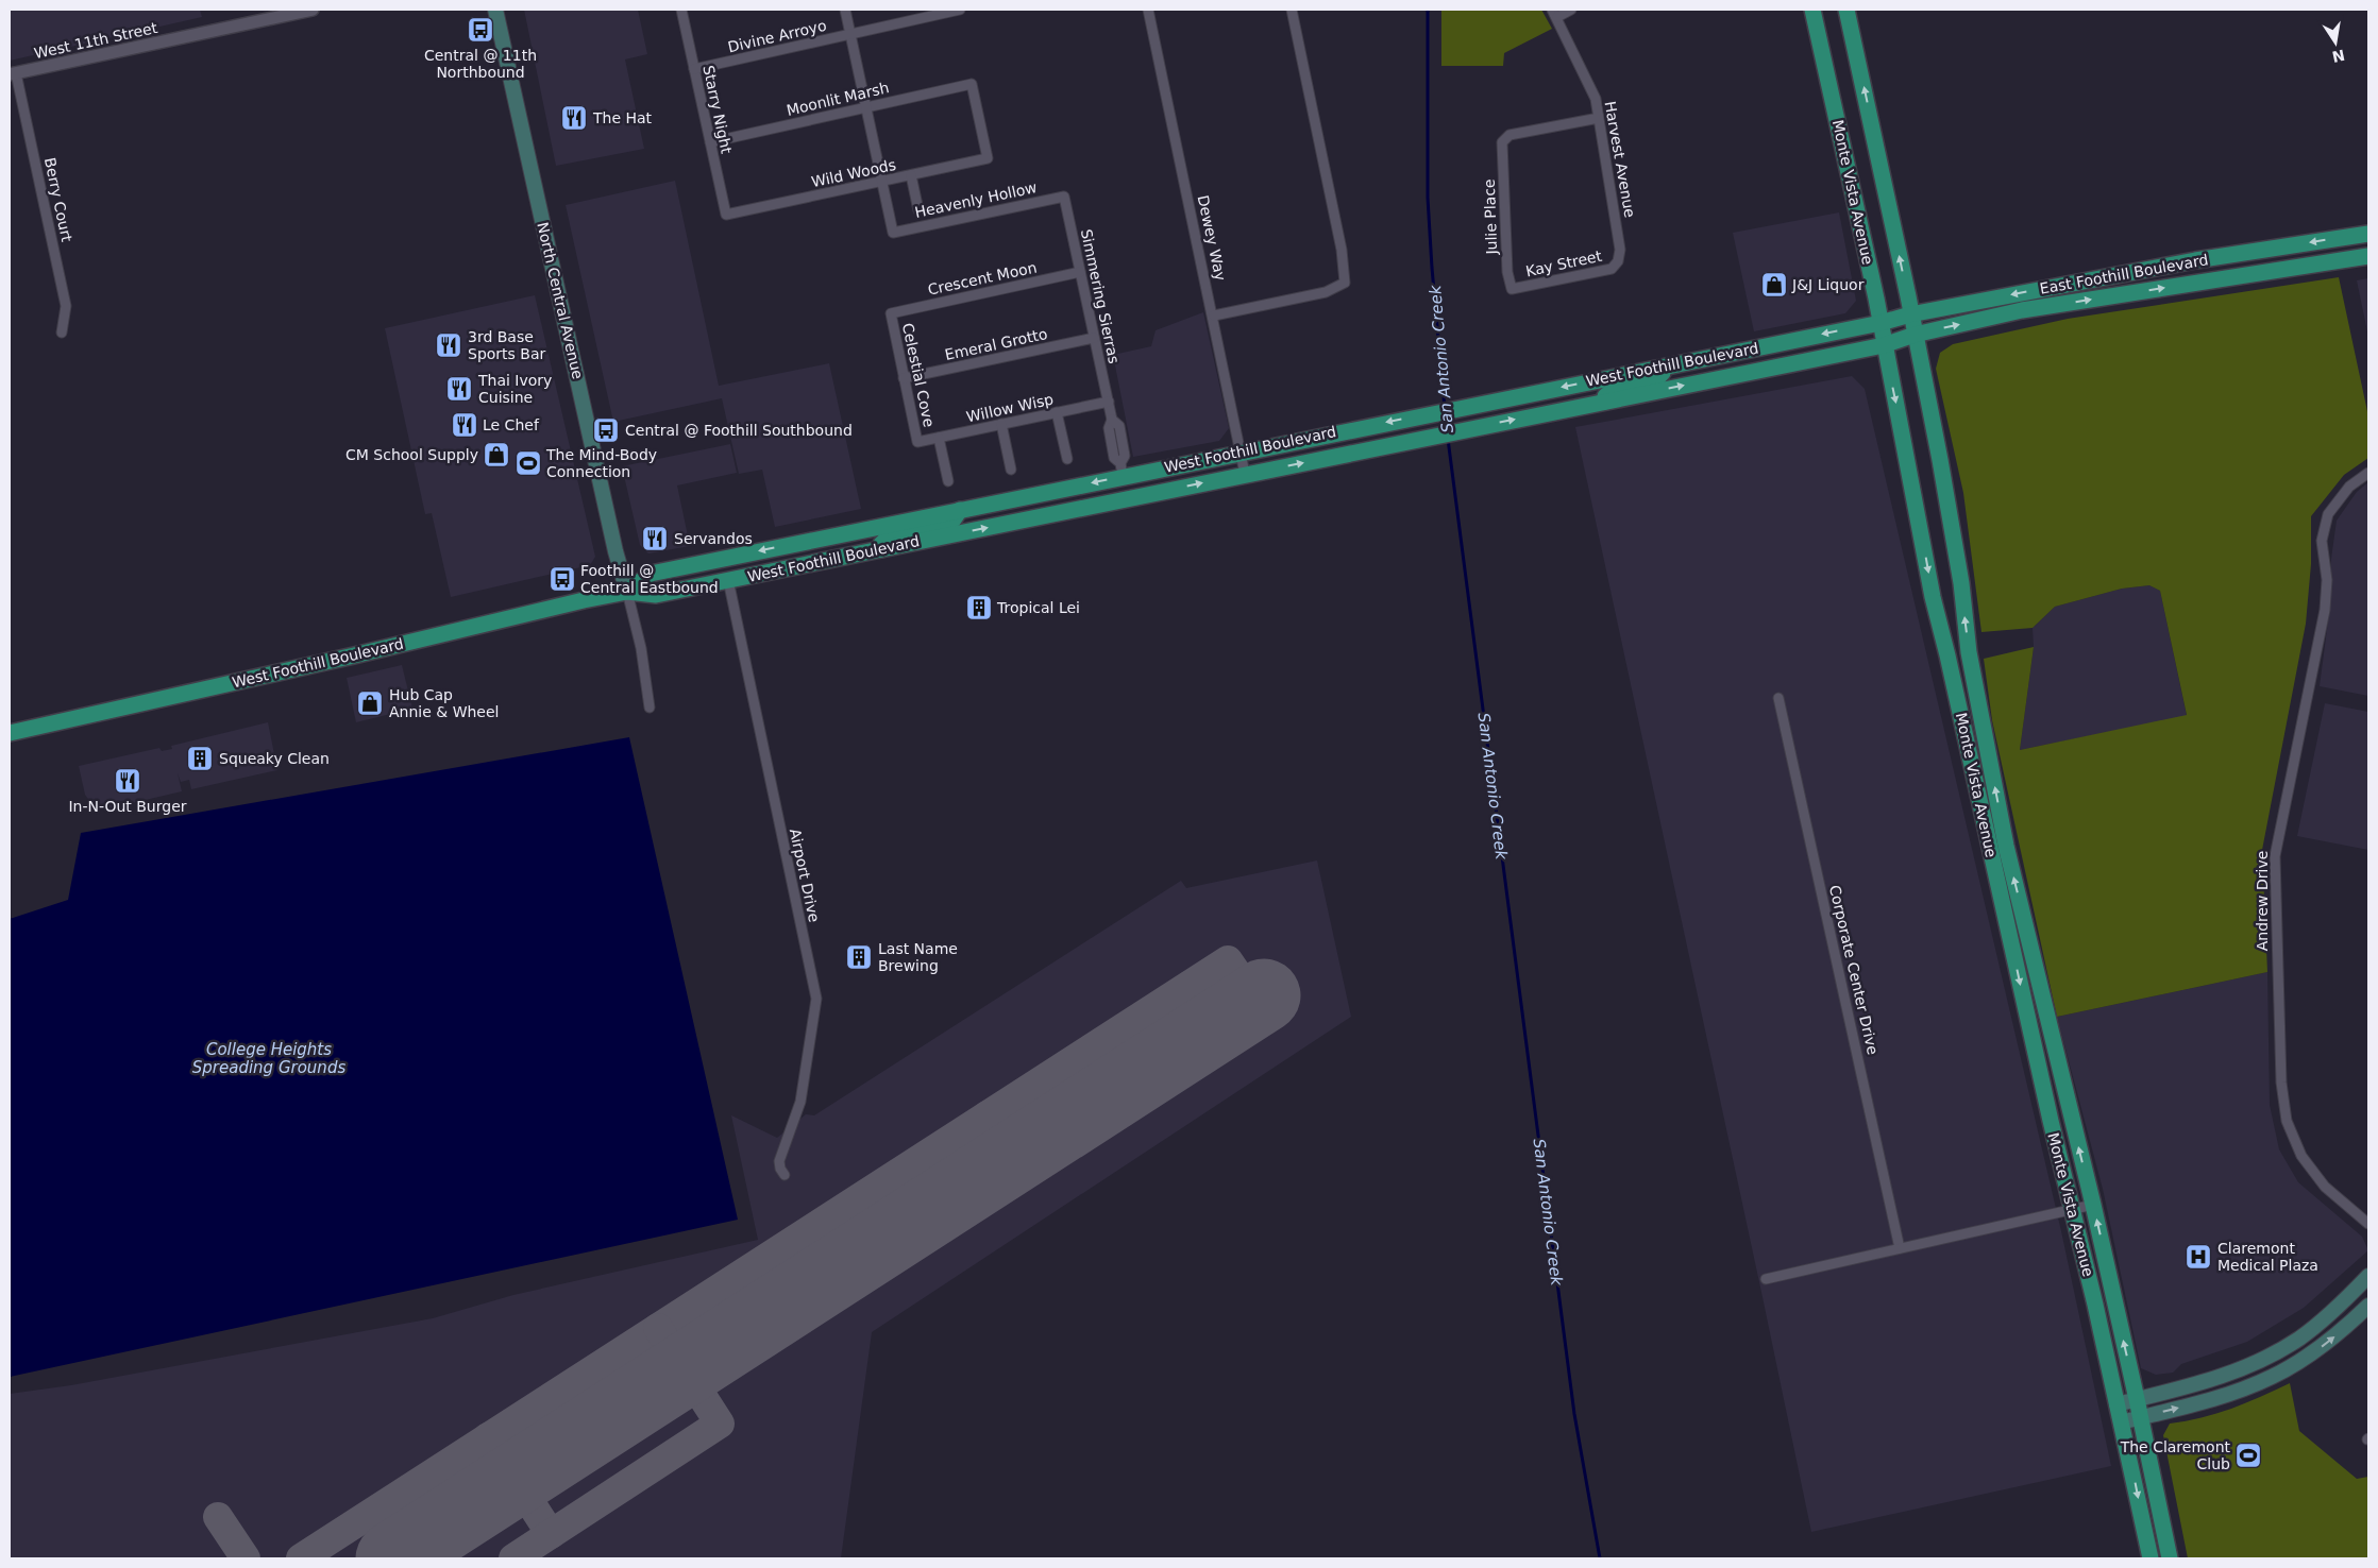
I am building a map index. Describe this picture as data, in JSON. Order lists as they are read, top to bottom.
{
  "streets": {
    "main road": [
      "Monte Vista Avenue",
      "East Foothill Boulevard",
      "North Central Avenue",
      "West Foothill Boulevard"
    ],
    "street": [
      "Divine Arroyo",
      "West 11th Street",
      "Moonlit Marsh",
      "Starry Night",
      "Harvest Avenue",
      "Wild Woods",
      "Berry Court",
      "Heavenly Hollow",
      "Julie Place",
      "Dewey Way",
      "Kay Street",
      "Crescent Moon",
      "Simmering Sierras",
      "Emeral Grotto",
      "Celestial Cove",
      "Willow Wisp",
      "Airport Drive",
      "Andrew Drive",
      "Corporate Center Drive"
    ]
  },
  "crossings": [
    ["Divine Arroyo", "Starry Night"],
    ["West 11th Street", "Berry Court"],
    ["Moonlit Marsh", "Starry Night"],
    ["Moonlit Marsh", "Wild Woods"],
    ["Starry Night", "Wild Woods"],
    ["Harvest Avenue", "Julie Place"],
    ["Harvest Avenue", "Kay Street"],
    ["Wild Woods", "Heavenly Hollow"],
    ["Monte Vista Avenue", "East Foothill Boulevard"],
    ["Monte Vista Avenue", "West Foothill Boulevard"],
    ["Heavenly Hollow", "Simmering Sierras"],
    ["Julie Place", "Kay Street"],
    ["Dewey Way", "West Foothill Boulevard"],
    ["East Foothill Boulevard", "West Foothill Boulevard"],
    ["Crescent Moon", "Simmering Sierras"],
    ["Crescent Moon", "Celestial Cove"],
    ["Simmering Sierras", "Emeral Grotto"],
    ["Simmering Sierras", "Willow Wisp"],
    ["North Central Avenue", "West Foothill Boulevard"],
    ["Emeral Grotto", "Celestial Cove"],
    ["West Foothill Boulevard", "Airport Drive"],
    ["Celestial Cove", "Willow Wisp"]
  ],
  "water": ["San Antonio Creek", "College Heights Spreading Grounds"],
  "places": {
    "bus stop": ["Central @ 11th Northbound", "Central @ Foothill Southbound", "Foothill @ Central Eastbound"],
    "restaurant": [
      "The Hat",
      "3rd Base Sports Bar",
      "Thai Ivory Cuisine",
      "Le Chef",
      "Servandos",
      "In-N-Out Burger"
    ],
    "shop": ["J&J Liquor", "CM School Supply", "Hub Cap Annie & Wheel"],
    "sports": ["The Mind-Body Connection", "The Claremont Club"],
    "building": ["Tropical Lei", "Squeaky Clean", "Last Name Brewing"],
    "hospital": ["Claremont Medical Plaza"]
  },
  "north": "bottom"
}
